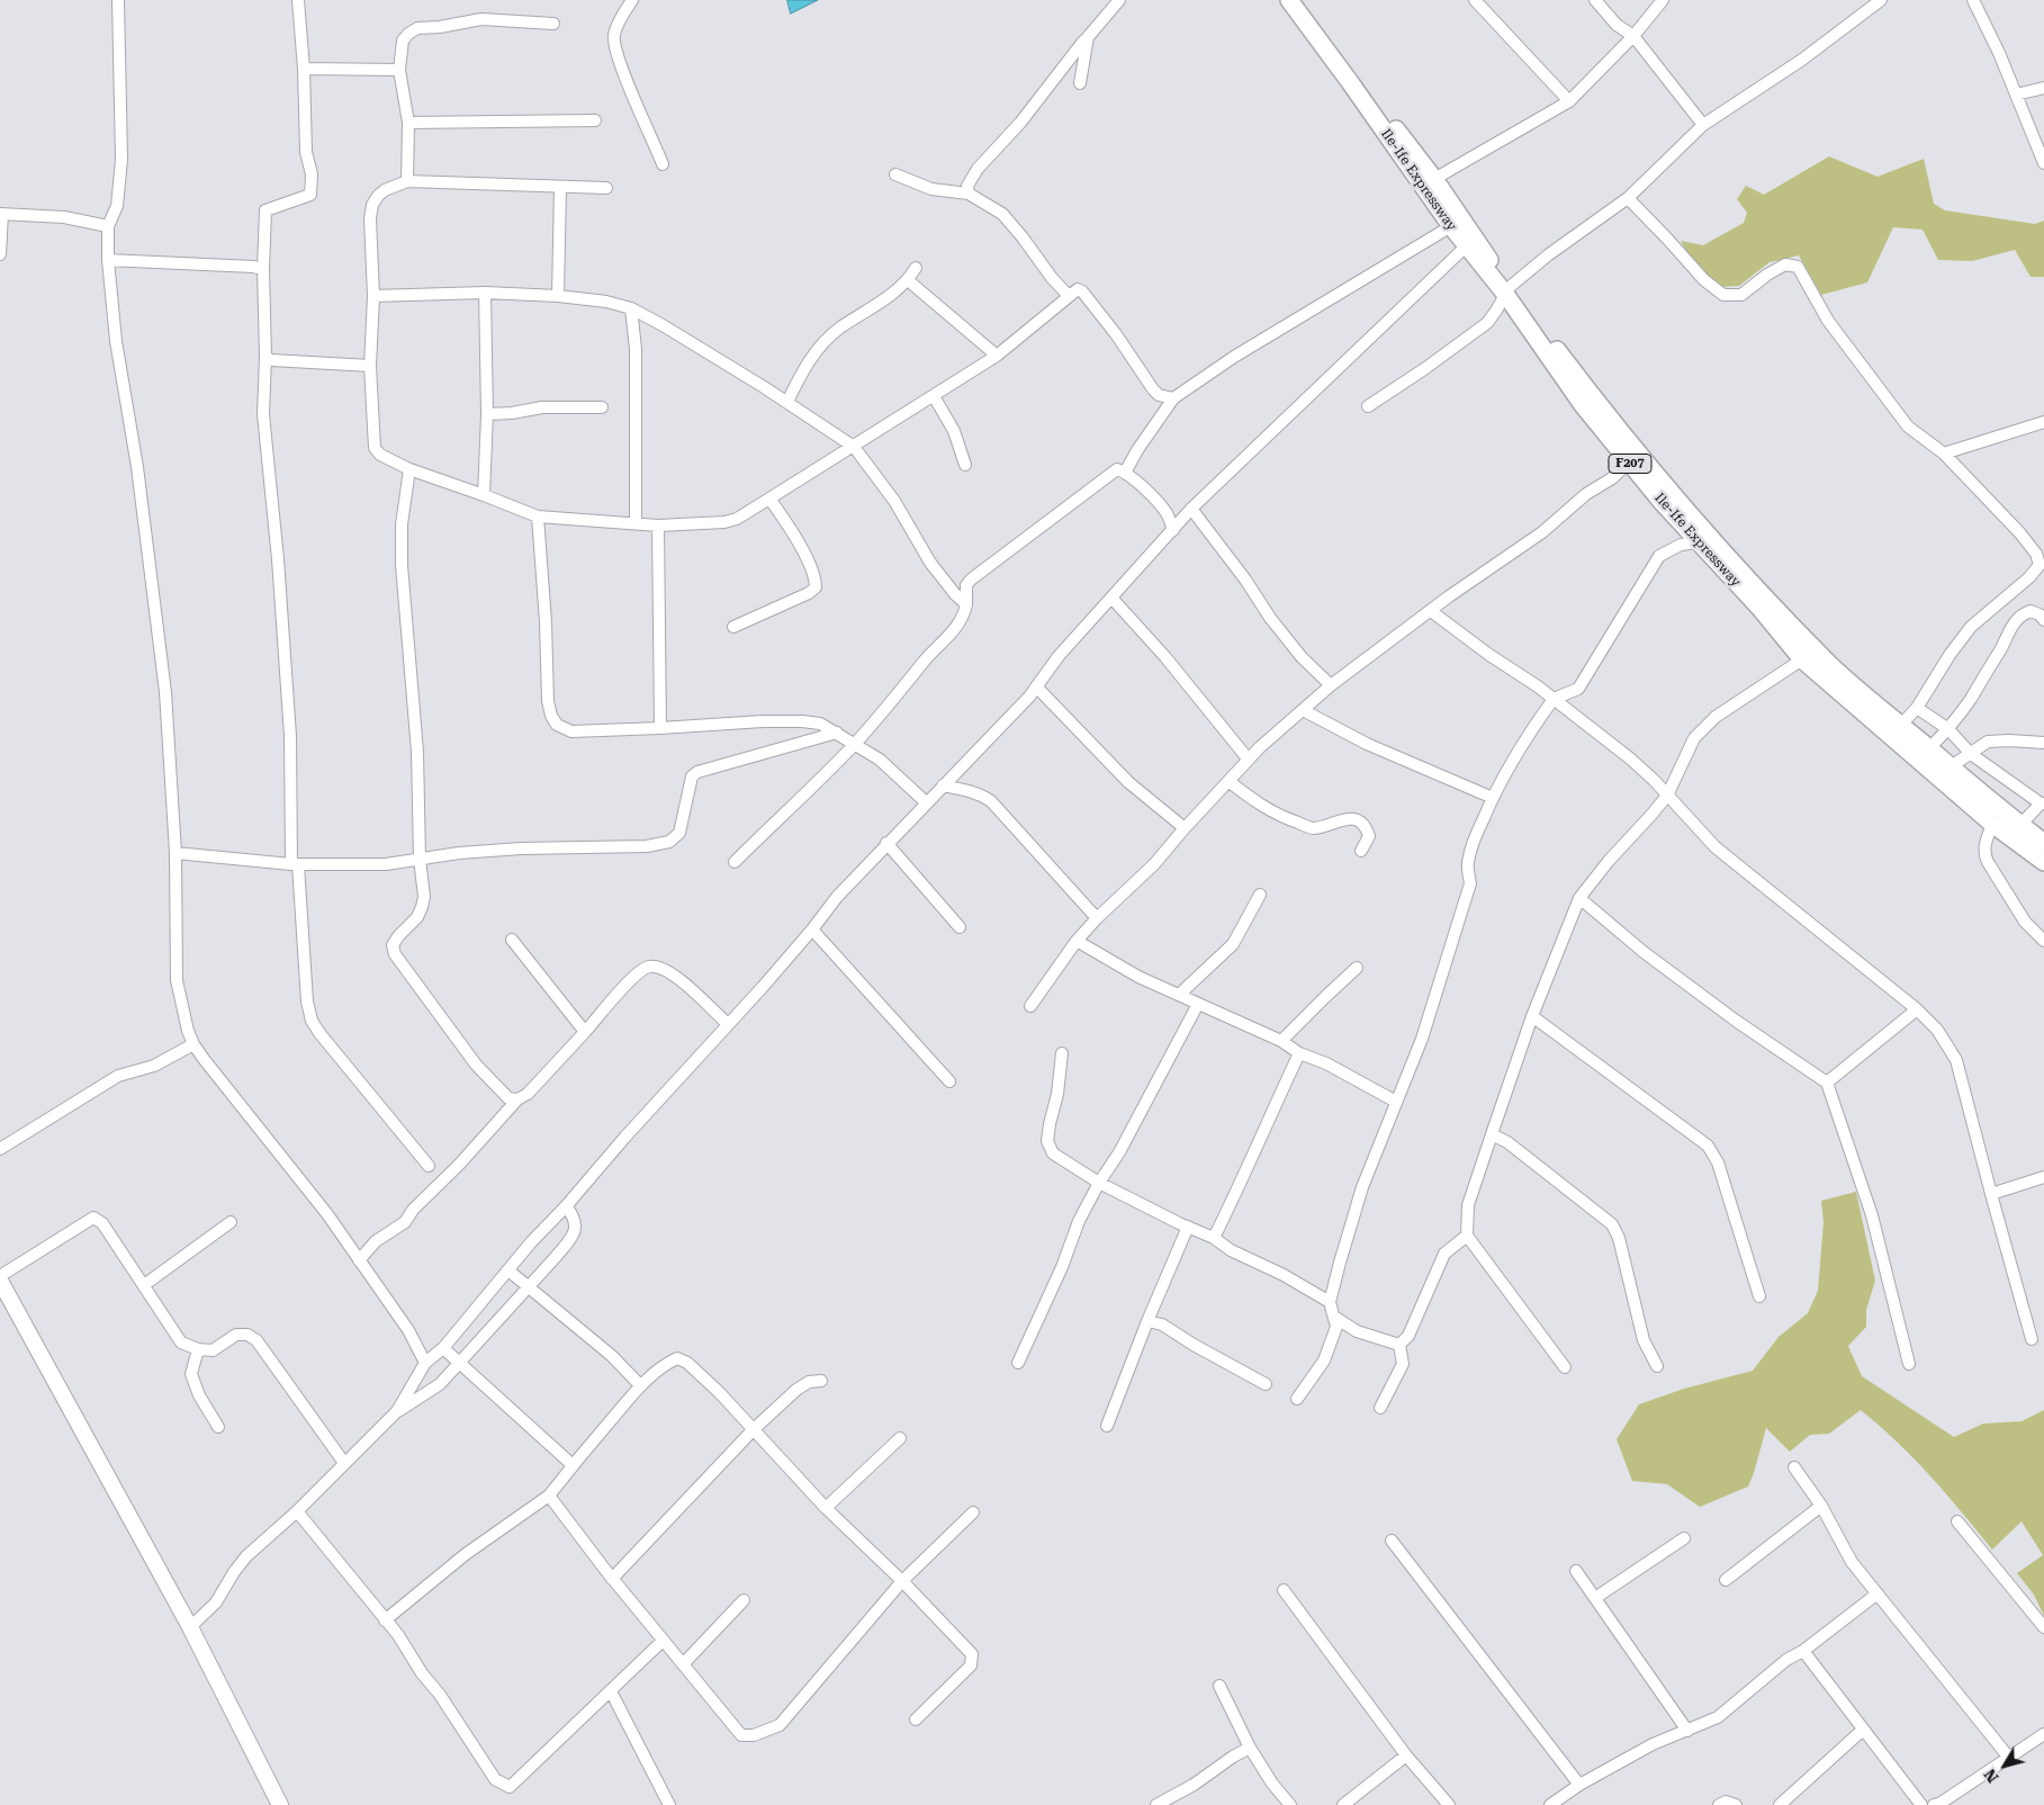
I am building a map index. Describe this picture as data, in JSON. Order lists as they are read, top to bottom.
{
  "streets": {
    "main road": ["Ile-Ife Expressway", "F207"]
  },
  "north": "bottom left"
}
